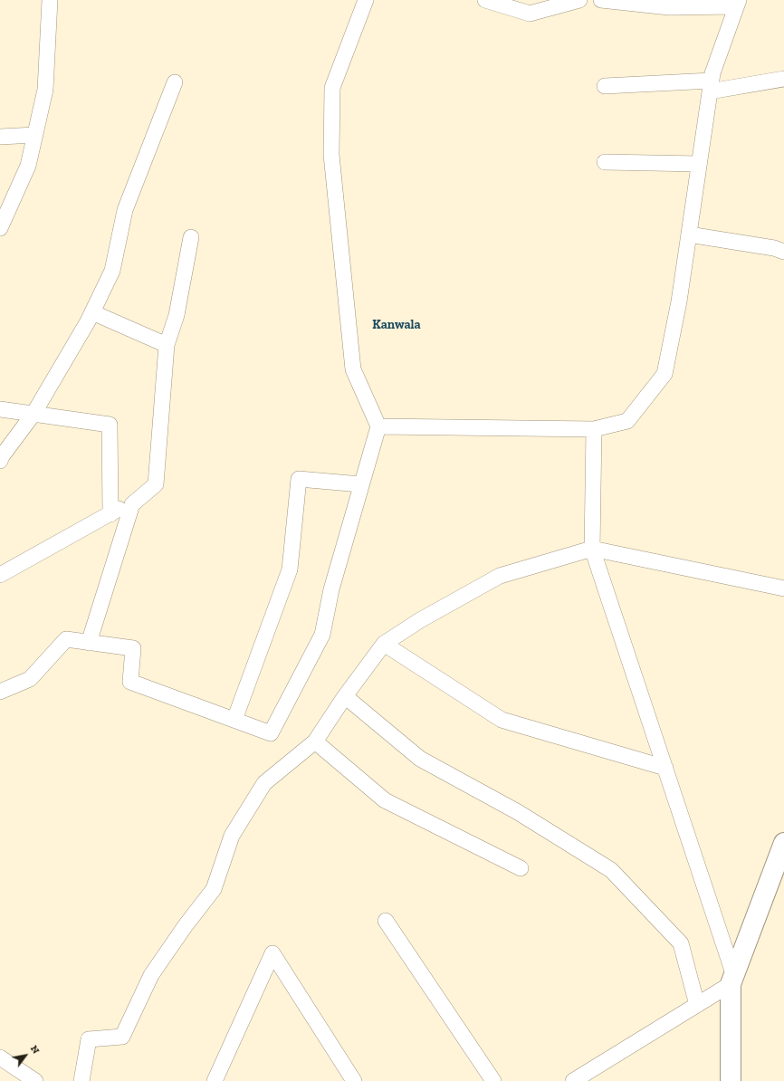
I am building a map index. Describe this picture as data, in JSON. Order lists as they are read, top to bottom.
{
  "districts": ["Kanwala"],
  "north": "top right"
}
